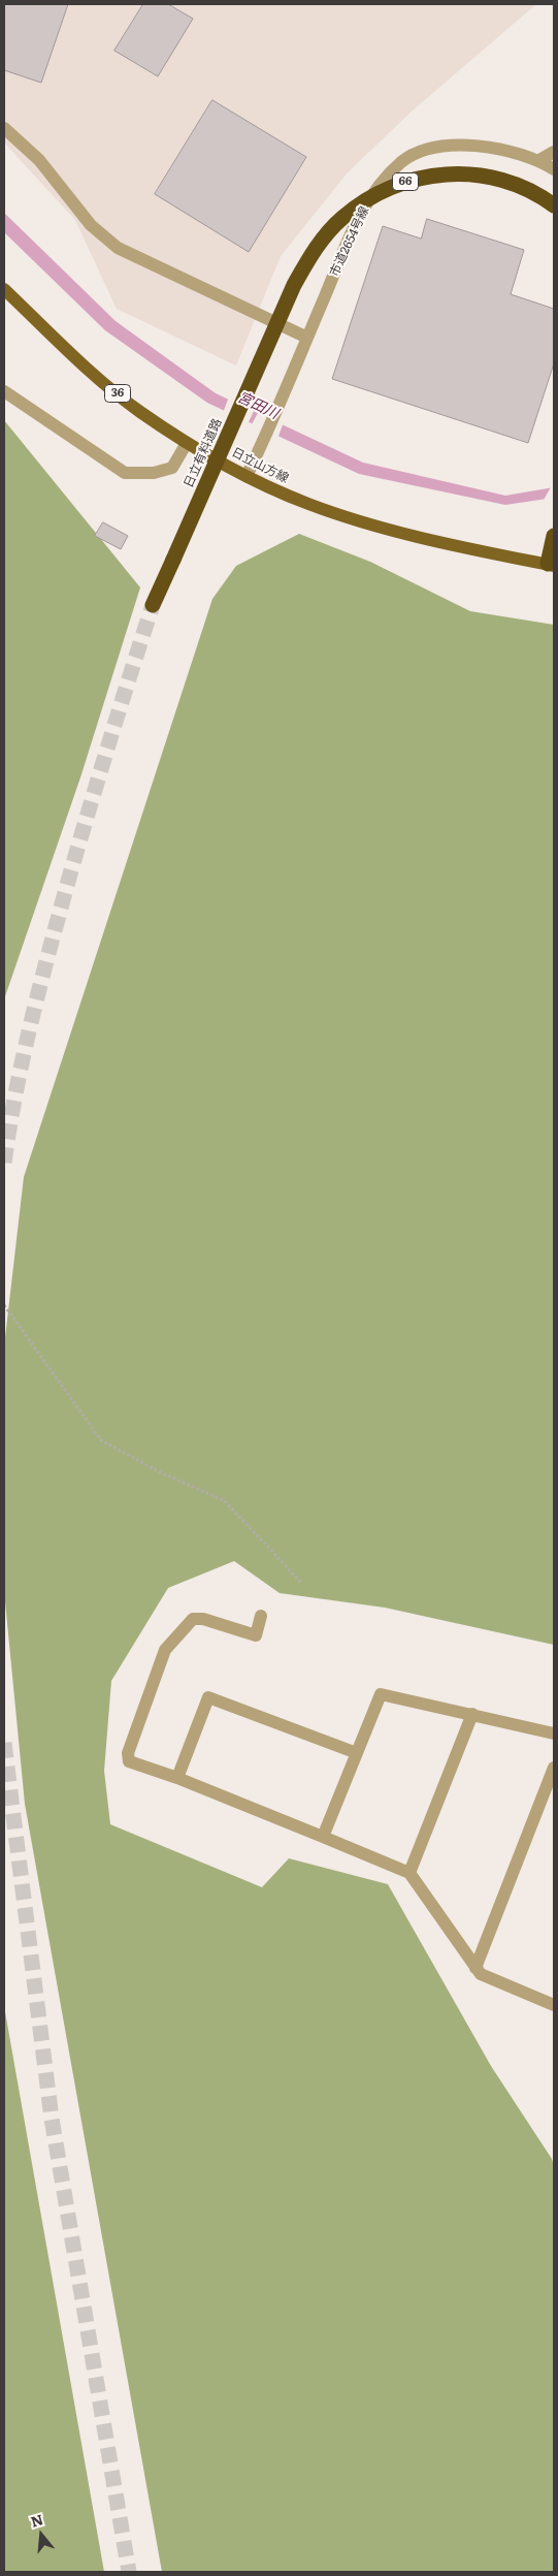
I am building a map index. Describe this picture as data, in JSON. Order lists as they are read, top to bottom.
{
  "streets": {
    "highway": ["66", "日立有料道路"],
    "main road": ["36", "日立山方線"],
    "street": ["市道2654号線"]
  },
  "crossings": [
    ["市道2654号線", "日立山方線"]
  ],
  "water": ["宮田川"],
  "north": "top"
}
